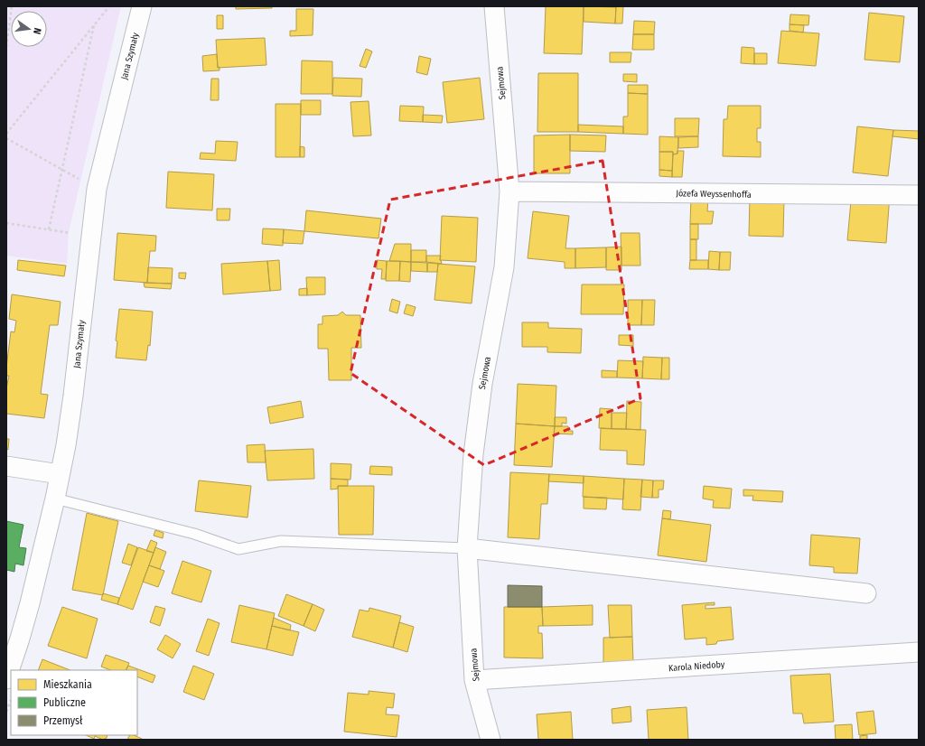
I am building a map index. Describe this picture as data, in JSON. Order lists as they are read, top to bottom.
{
  "streets": {
    "street": [
      "Jana Szymały",
      "Sejmowa",
      "Józefa Weyssenhoffa",
      "Karola Niedoby"
    ]
  },
  "crossings": [
    ["Sejmowa", "Józefa Weyssenhoffa"],
    ["Sejmowa", "Karola Niedoby"]
  ],
  "legend": ["Mieszkania", "Publiczne", "Przemysł"],
  "north": "right"
}
